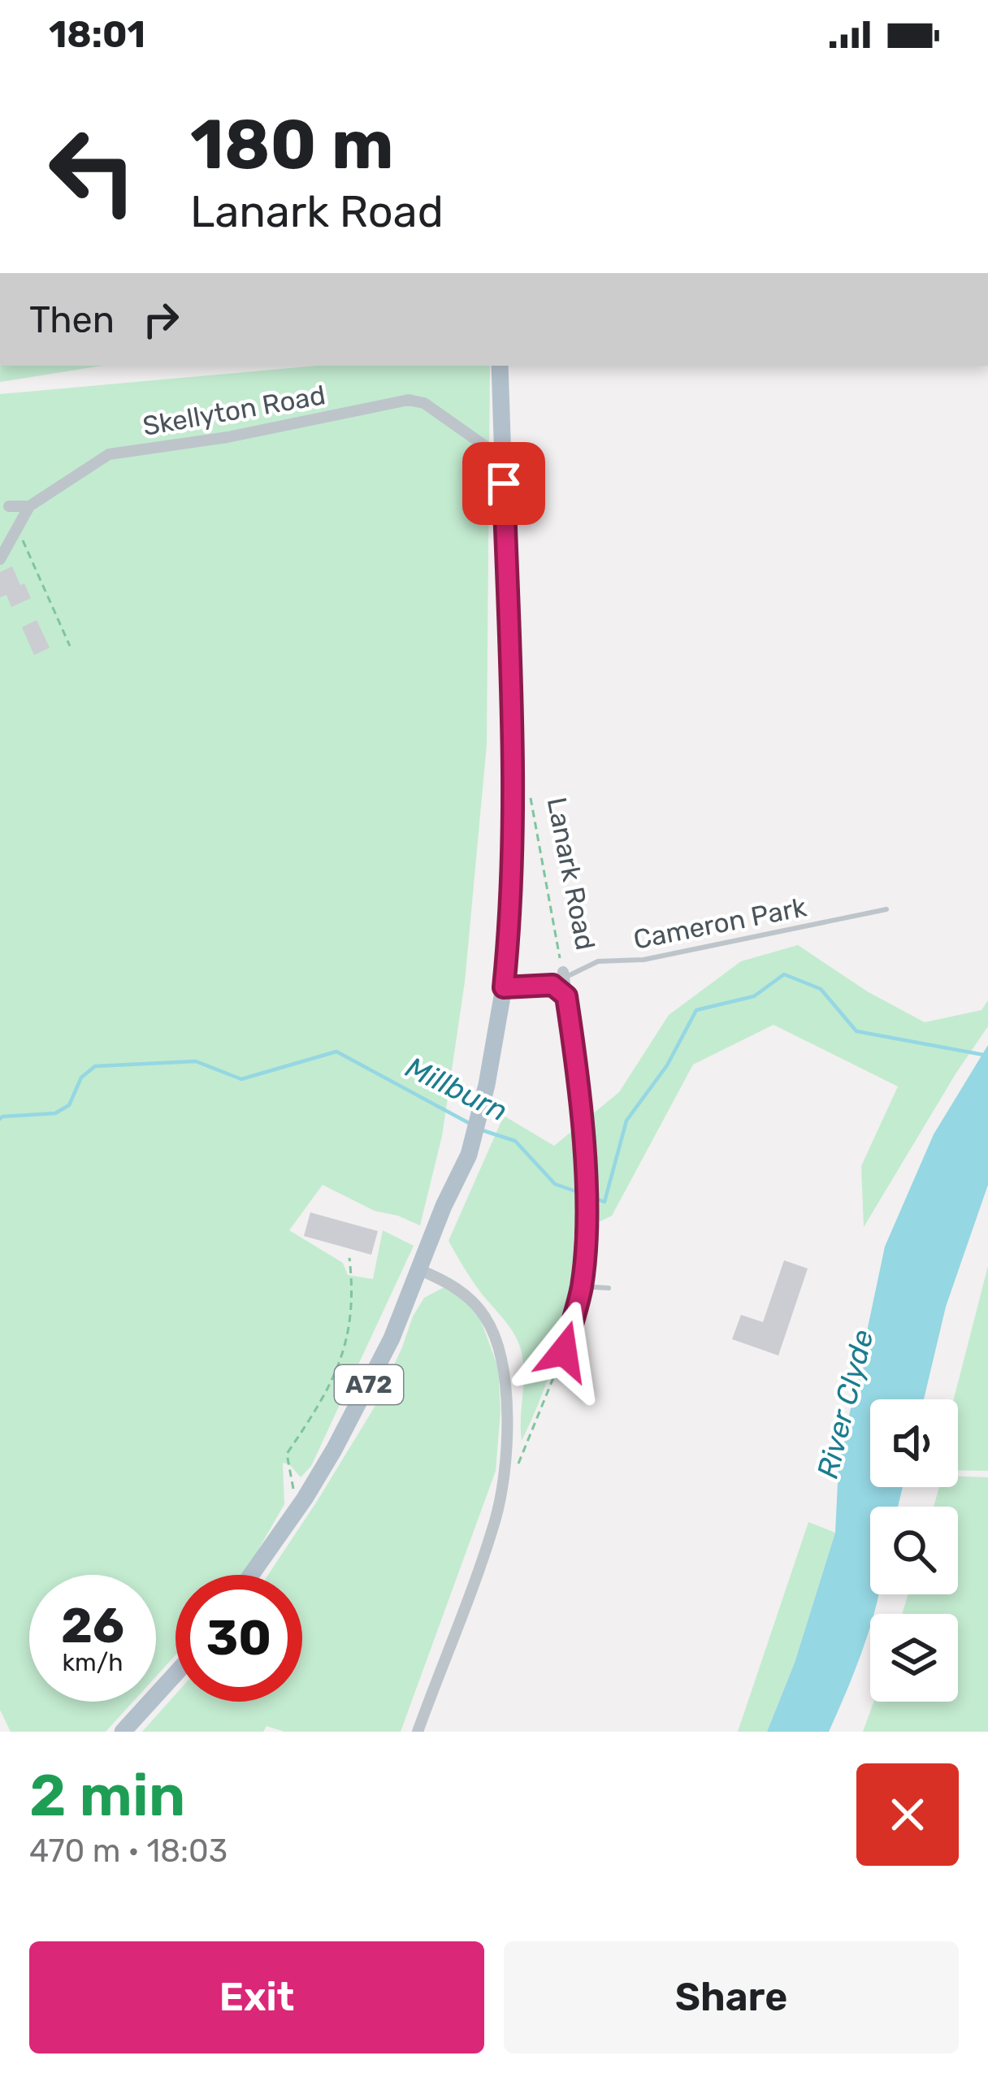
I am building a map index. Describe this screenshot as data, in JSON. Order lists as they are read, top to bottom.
{
  "streets": {
    "main road": ["Lanark Road", "A72"],
    "street": ["Skellyton Road"],
    "lane": ["Cameron Park"]
  },
  "crossings": [
    ["Skellyton Road", "Lanark Road"],
    ["Lanark Road", "Cameron Park"]
  ],
  "water": ["Millburn", "River Clyde"],
  "page": {
    "status": "18:01",
    "turn": ["180 m", "Lanark Road"],
    "then": "Then",
    "speed": "26 km/h",
    "limit": "30",
    "heading": ["2 min", "470 m · 18:03"],
    "buttons": ["Exit", "Share"]
  }
}
